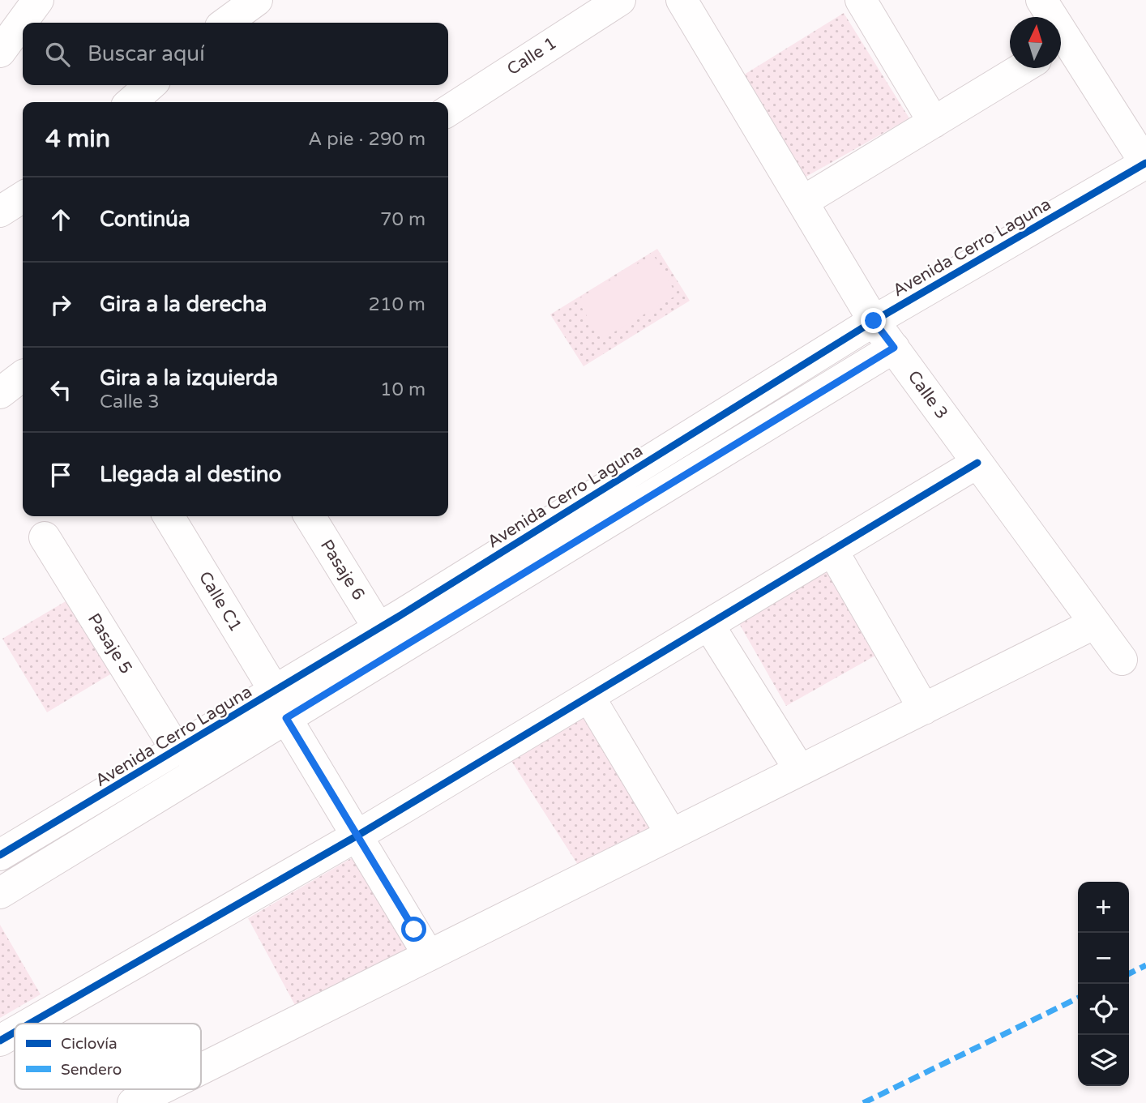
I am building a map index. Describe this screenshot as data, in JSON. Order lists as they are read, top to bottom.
{
  "streets": {
    "street": [
      "Calle 1",
      "Avenida Cerro Laguna",
      "Calle 3",
      "Pasaje 6",
      "Calle C1",
      "Pasaje 5"
    ]
  },
  "crossings": [
    ["Avenida Cerro Laguna", "Calle 3"],
    ["Avenida Cerro Laguna", "Pasaje 6"],
    ["Avenida Cerro Laguna", "Calle C1"],
    ["Avenida Cerro Laguna", "Pasaje 5"]
  ],
  "legend": ["Ciclovía", "Sendero"],
  "north": "top",
  "page": {
    "search": "Buscar aquí",
    "heading": ["4 min", "A pie · 290 m"],
    "list": [
      ["Continúa", "70 m"],
      ["Gira a la derecha", "210 m"],
      ["Gira a la izquierda", "Calle 3", "10 m"],
      "Llegada al destino"
    ],
    "map_buttons": ["+", "−"]
  }
}
